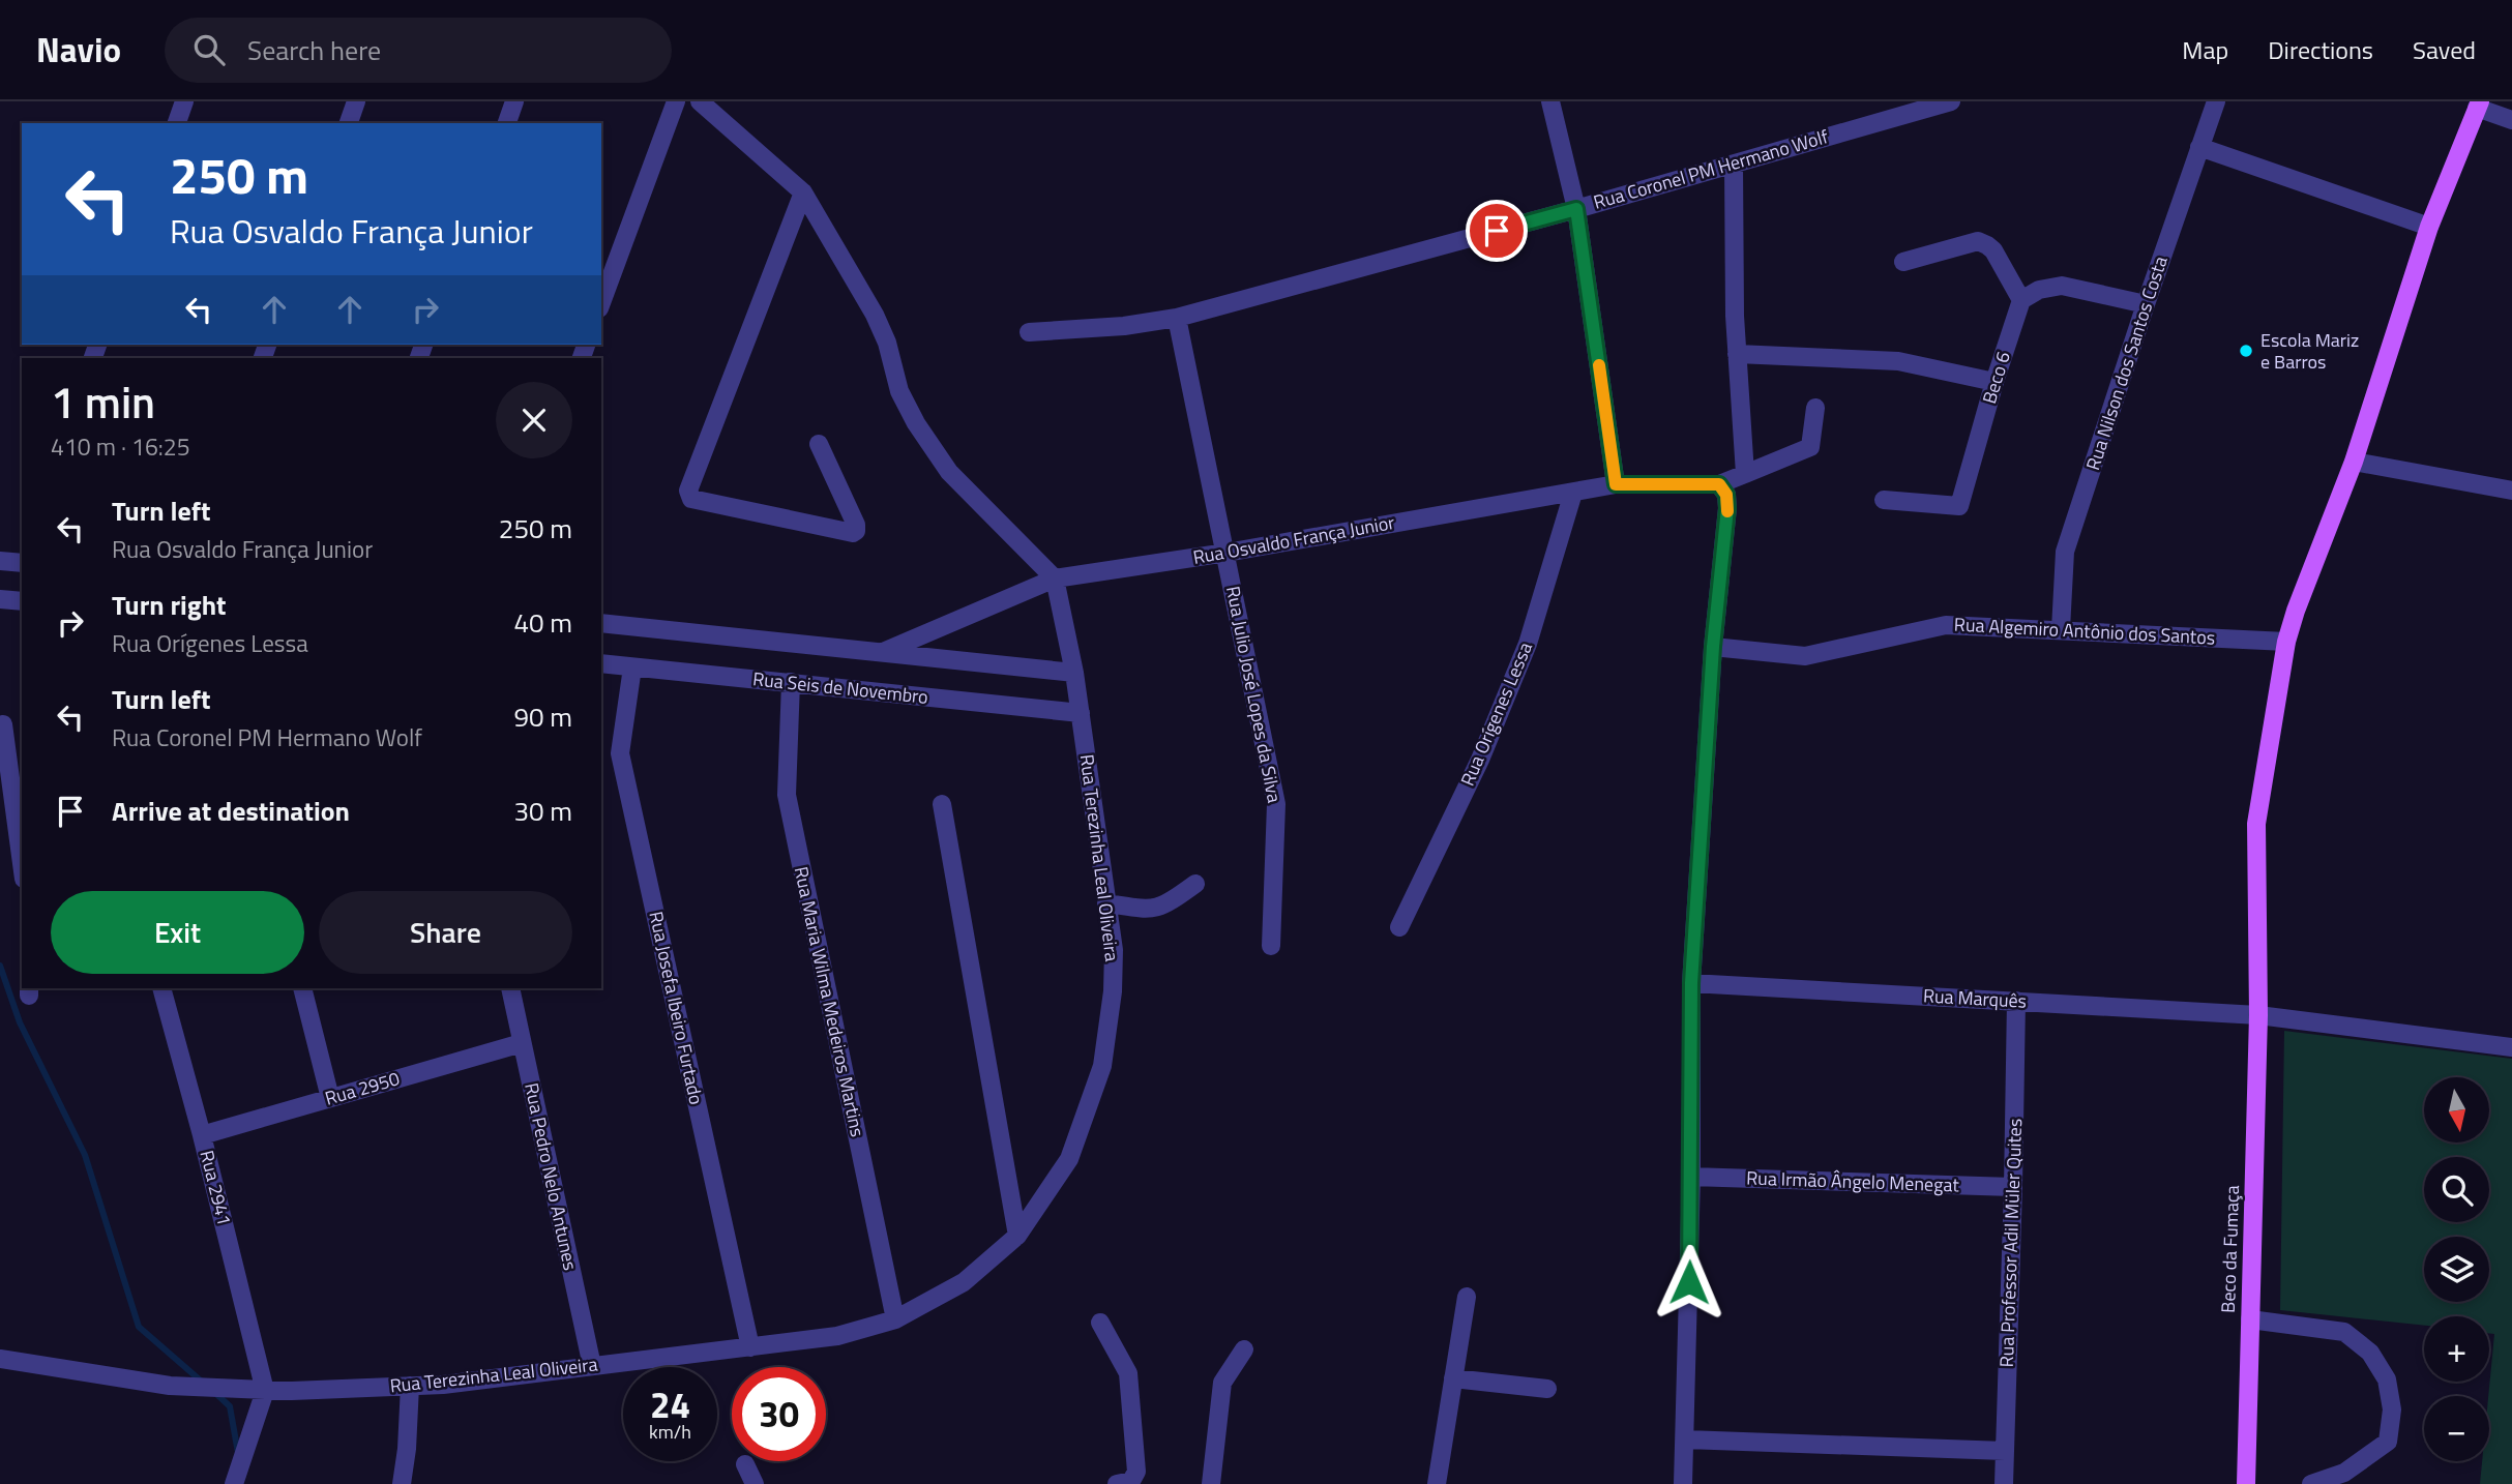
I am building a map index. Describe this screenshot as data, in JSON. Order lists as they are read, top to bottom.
{
  "streets": {
    "main road": ["Beco da Fumaça"],
    "street": [
      "Rua Coronel PM Hermano Wolf",
      "Rua Nilson dos Santos Costa",
      "Beco 6",
      "Rua Osvaldo França Junior",
      "Rua Algemiro Antônio dos Santos",
      "Rua Seis de Novembro",
      "Rua Julio José Lopes da Silva",
      "Rua Orígenes Lessa",
      "Rua Terezinha Leal Oliveira",
      "Rua Marquês",
      "Rua Maria Wilma Medeiros Martins",
      "Rua Josefa Ibeiro Furtado",
      "Rua 2950",
      "Rua Pedro Nelo Antunes",
      "Rua Irmão Ângelo Menegat",
      "Rua 2941",
      "Rua Professor Adil Müler Quites"
    ]
  },
  "crossings": [
    ["Rua Coronel PM Hermano Wolf", "Rua Julio José Lopes da Silva"],
    ["Rua Nilson dos Santos Costa", "Rua Algemiro Antônio dos Santos"],
    ["Rua Osvaldo França Junior", "Rua Julio José Lopes da Silva"],
    ["Rua Osvaldo França Junior", "Rua Orígenes Lessa"],
    ["Rua Osvaldo França Junior", "Rua Terezinha Leal Oliveira"],
    ["Rua Algemiro Antônio dos Santos", "Beco da Fumaça"],
    ["Rua Seis de Novembro", "Rua Terezinha Leal Oliveira"],
    ["Rua Seis de Novembro", "Rua Maria Wilma Medeiros Martins"],
    ["Rua Seis de Novembro", "Rua Josefa Ibeiro Furtado"],
    ["Rua Terezinha Leal Oliveira", "Rua Maria Wilma Medeiros Martins"],
    ["Rua Terezinha Leal Oliveira", "Rua Josefa Ibeiro Furtado"],
    ["Rua Terezinha Leal Oliveira", "Rua Pedro Nelo Antunes"],
    ["Rua Terezinha Leal Oliveira", "Rua 2941"],
    ["Rua Marquês", "Rua Professor Adil Müler Quites"],
    ["Rua Marquês", "Beco da Fumaça"],
    ["Rua 2950", "Rua Pedro Nelo Antunes"],
    ["Rua 2950", "Rua 2941"],
    ["Rua Irmão Ângelo Menegat", "Rua Professor Adil Müler Quites"]
  ],
  "places": ["Escola Mariz e Barros"],
  "north": "bottom",
  "page": {
    "header": "Navio",
    "search": "Search here",
    "nav": ["Map", "Directions", "Saved"],
    "turn": ["250 m", "Rua Osvaldo França Junior"],
    "heading": ["1 min", "410 m · 16:25"],
    "list": [
      {
        "name": "Turn left",
        "note": "Rua Osvaldo França Junior",
        "value": "250 m"
      },
      {
        "name": "Turn right",
        "note": "Rua Orígenes Lessa",
        "value": "40 m"
      },
      {
        "name": "Turn left",
        "note": "Rua Coronel PM Hermano Wolf",
        "value": "90 m"
      },
      {
        "name": "Arrive at destination",
        "value": "30 m"
      }
    ],
    "buttons": ["Exit", "Share"],
    "map_buttons": ["+", "−"],
    "speed": "24 km/h",
    "limit": "30"
  }
}
